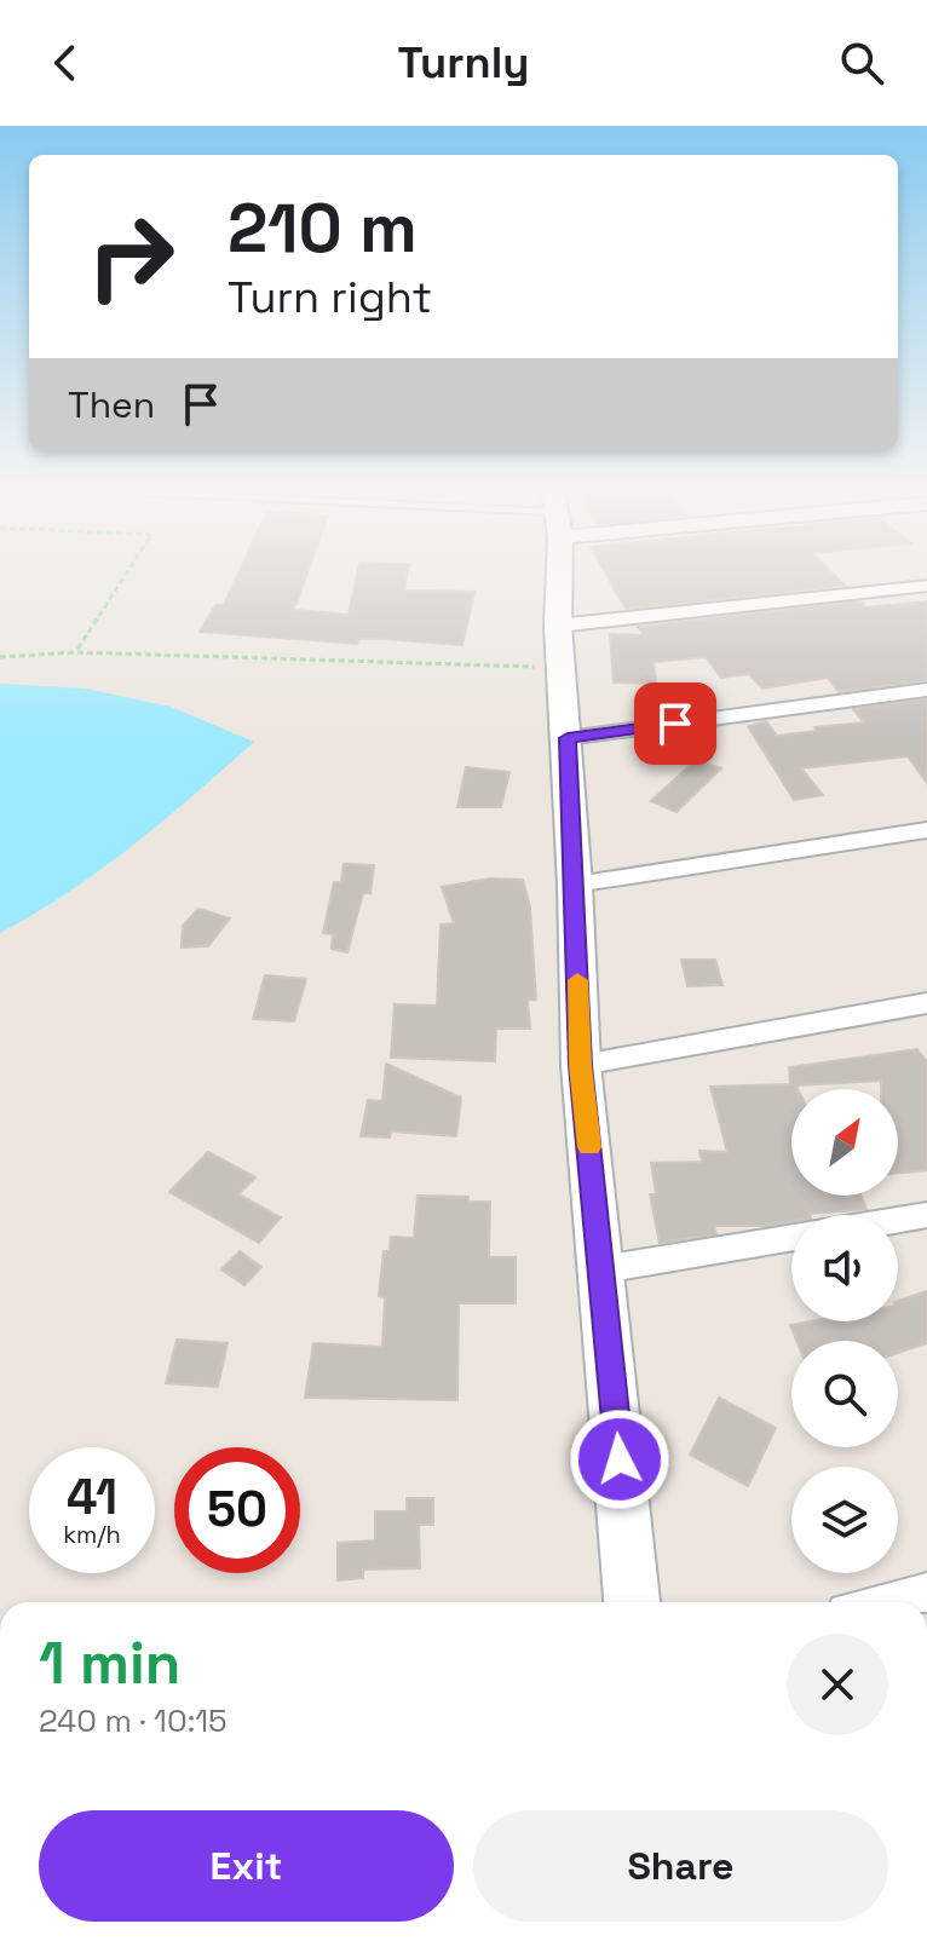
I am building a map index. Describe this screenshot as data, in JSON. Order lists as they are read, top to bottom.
{
  "north": "top right",
  "page": {
    "header": "Turnly",
    "turn": ["210 m", "Turn right"],
    "then": "Then",
    "speed": "41 km/h",
    "limit": "50",
    "heading": ["1 min", "240 m · 10:15"],
    "buttons": ["Exit", "Share"]
  }
}
